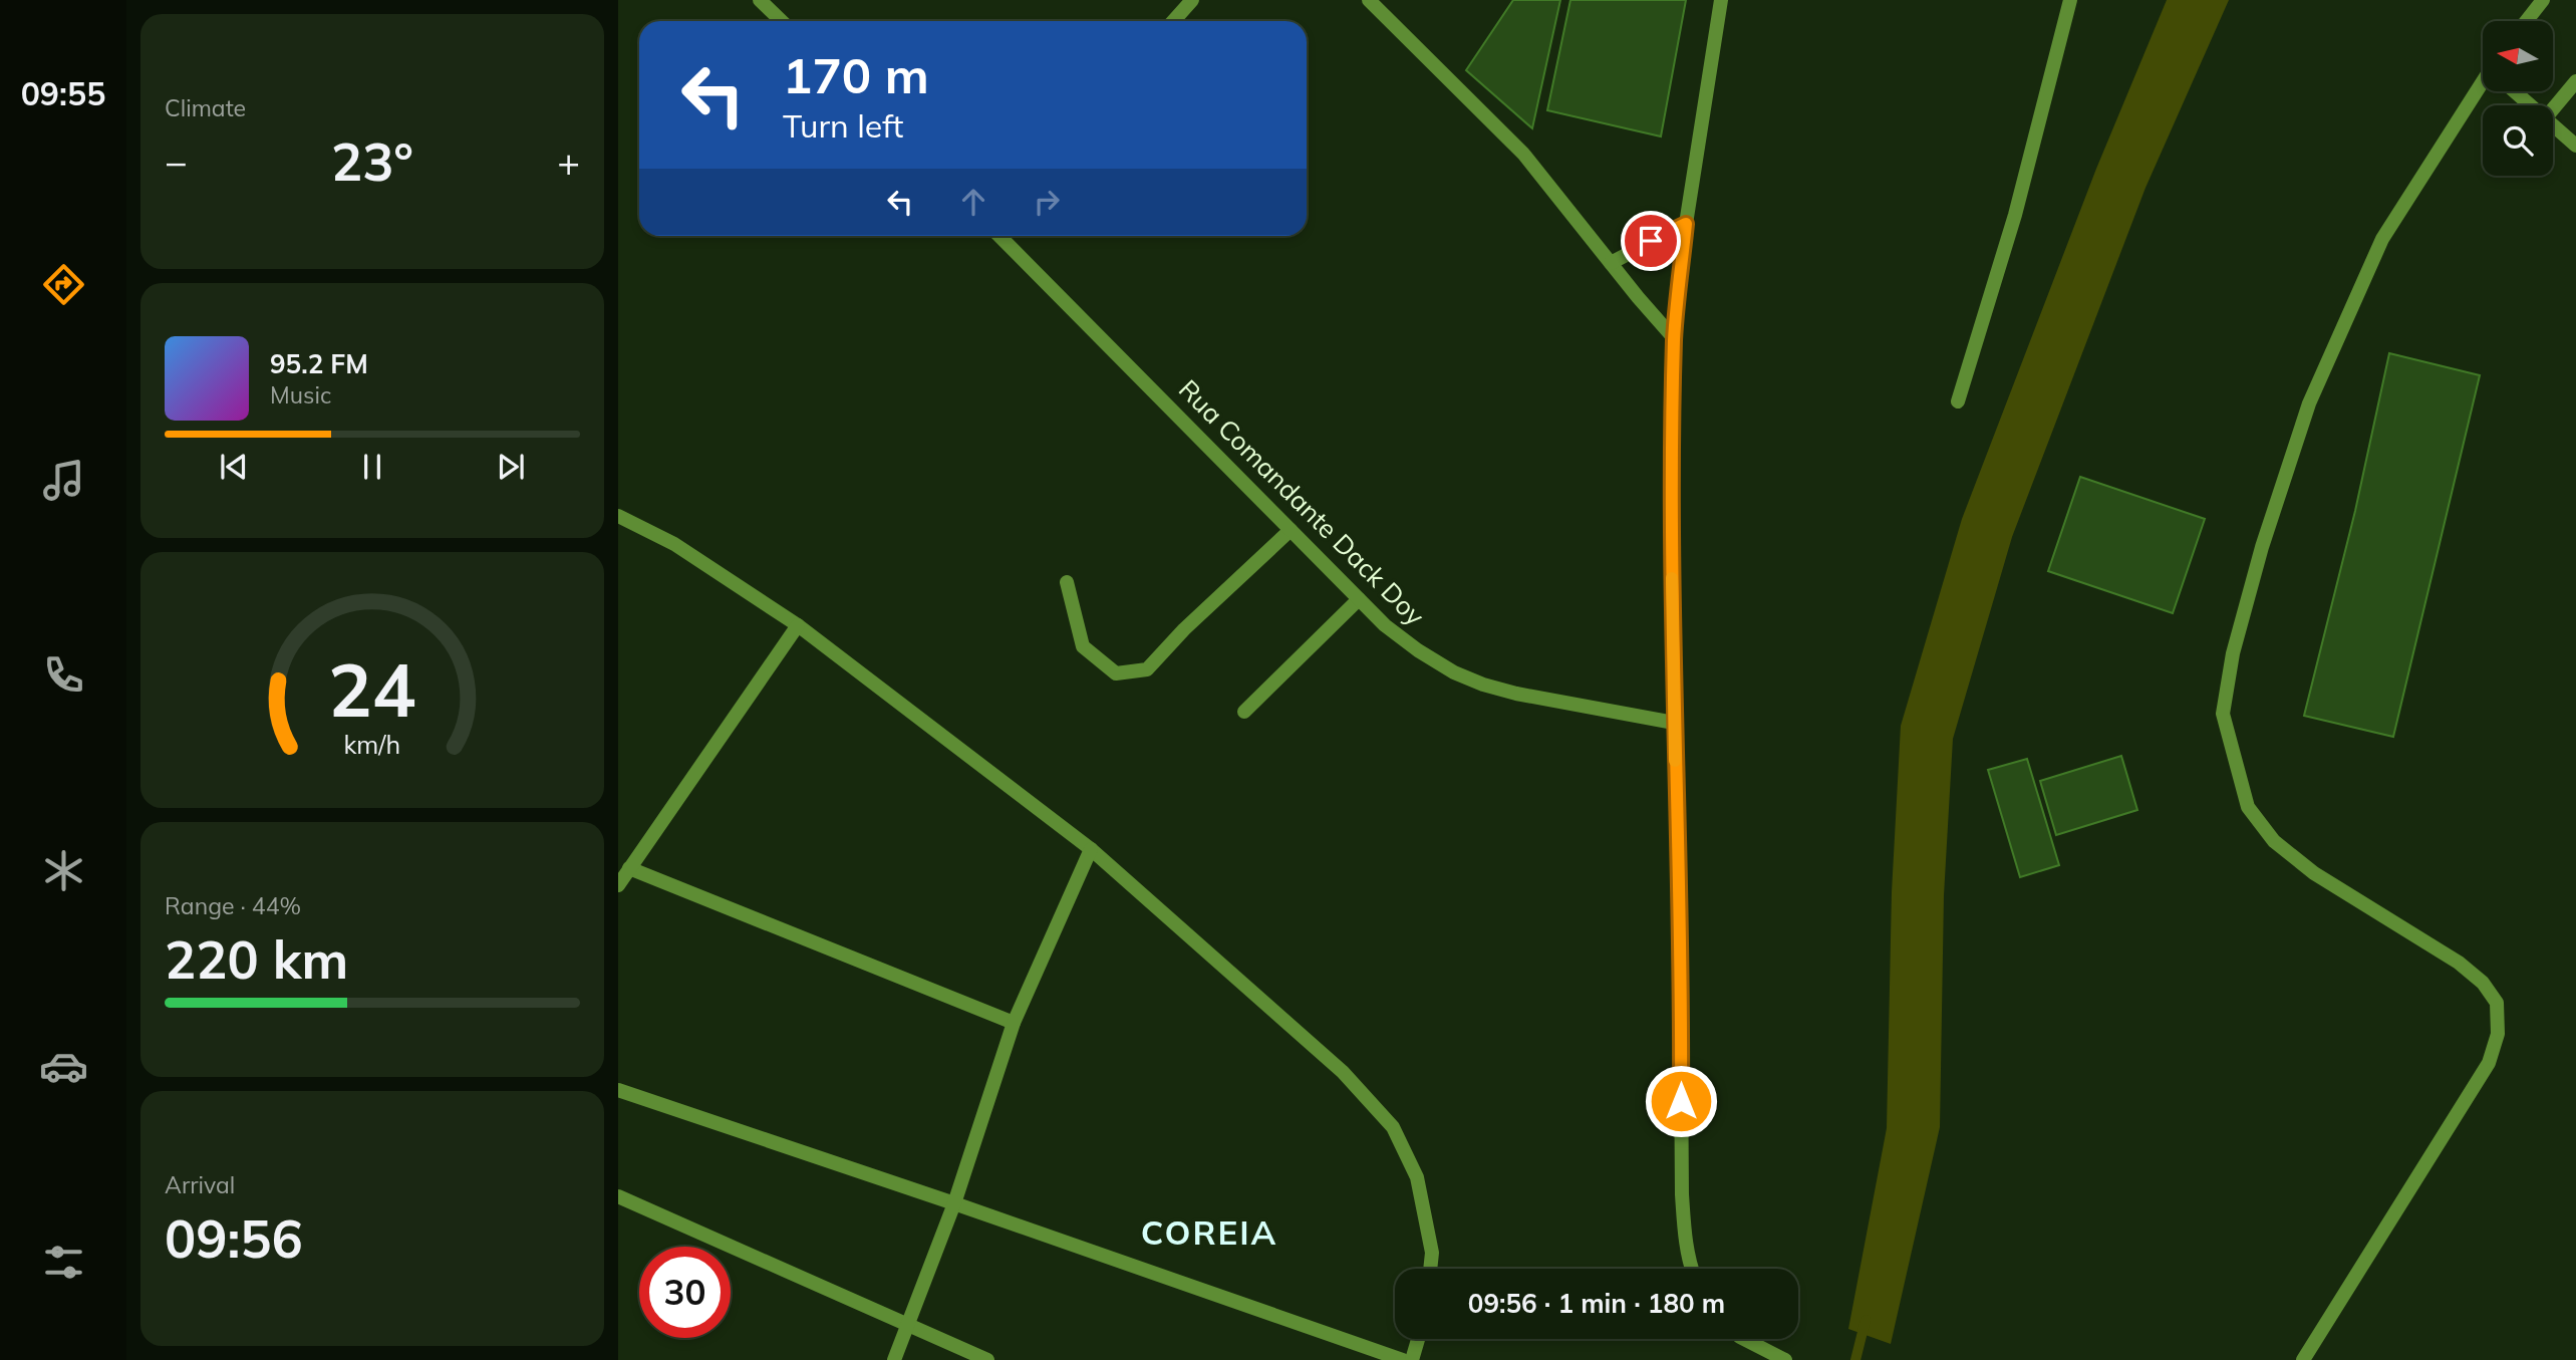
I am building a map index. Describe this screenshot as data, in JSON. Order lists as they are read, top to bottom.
{
  "streets": {
    "street": ["Rua Comandante Dack Doy"]
  },
  "districts": ["COREIA"],
  "north": "left",
  "page": {
    "tabs": "09:55",
    "tile": [
      "Climate",
      ["Range · 44%", "220 km"],
      ["Arrival", "09:56"]
    ],
    "turn": ["170 m", "Turn left"],
    "heat": ["−", "23°", "+"],
    "song": ["95.2 FM", "Music"],
    "limit": "30",
    "trip": "09:56 · 1 min · 180 m",
    "gauge": ["24", "km/h"]
  }
}
